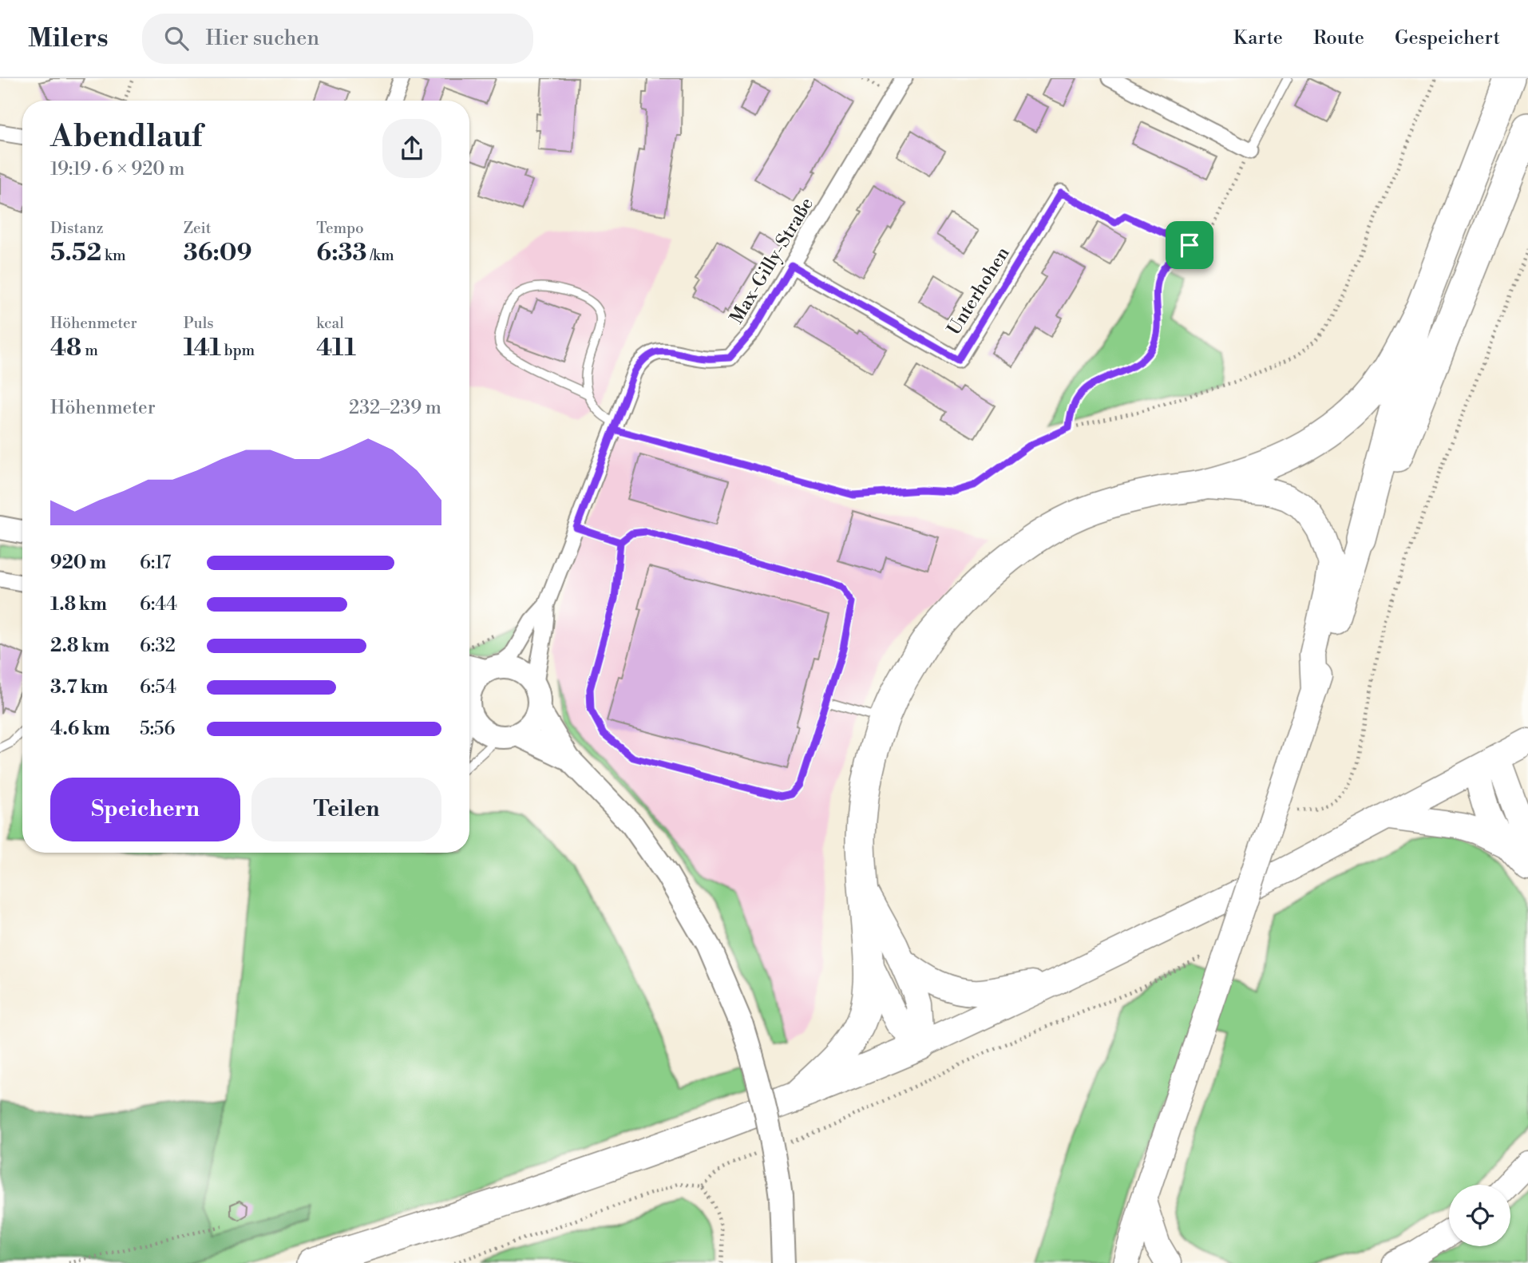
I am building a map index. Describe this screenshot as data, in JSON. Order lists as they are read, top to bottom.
{
  "streets": {
    "street": ["Max-Gilly-Straße", "Unterhohen"]
  },
  "crossings": [
    ["Max-Gilly-Straße", "Unterhohen"]
  ],
  "page": {
    "header": "Milers",
    "search": "Hier suchen",
    "nav": ["Karte", "Route", "Gespeichert"],
    "heading": ["Abendlauf", "19:19 · 6 × 920 m"],
    "stats": [
      ["Distanz", "5.52 km"],
      ["Zeit", "36:09"],
      ["Tempo", "6:33 /km"],
      ["Höhenmeter", "48 m"],
      ["Puls", "141 bpm"],
      ["kcal", "411"]
    ],
    "chart": ["Höhenmeter", "232–239 m"],
    "list": [
      {
        "name": "920 m",
        "note": "6:17"
      },
      {
        "name": "1.8 km",
        "note": "6:44"
      },
      {
        "name": "2.8 km",
        "note": "6:32"
      },
      {
        "name": "3.7 km",
        "note": "6:54"
      },
      {
        "name": "4.6 km",
        "note": "5:56"
      }
    ],
    "buttons": ["Speichern", "Teilen"]
  }
}
